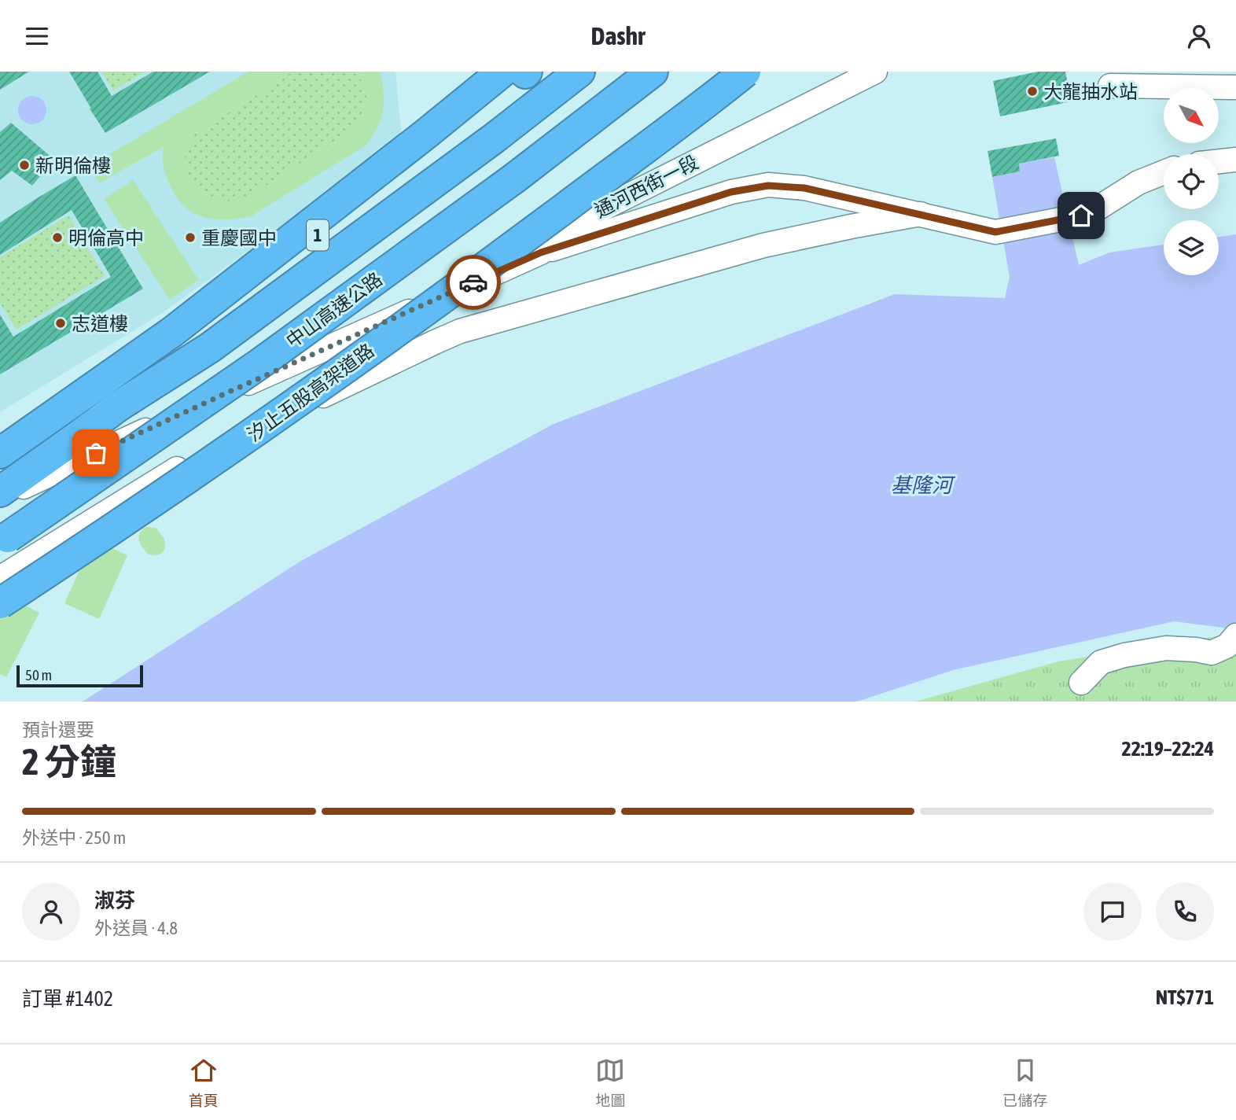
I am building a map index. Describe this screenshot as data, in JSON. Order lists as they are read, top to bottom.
{
  "streets": {
    "highway": ["1", "中山高速公路", "汐止五股高架道路"],
    "street": ["通河西街一段"]
  },
  "water": ["基隆河"],
  "places": [
    "大龍抽水站",
    "新明倫樓",
    "明倫高中",
    "重慶國中",
    "志道樓"
  ],
  "scale_bar": "50 m",
  "north": "bottom right",
  "page": {
    "header": "Dashr",
    "scale": "50 m",
    "heading": ["2 分鐘", "預計還要", "22:19–22:24"],
    "panel": [
      "淑芬",
      "外送員 · 4.8",
      "訂單 #1402",
      "NT$771"
    ],
    "bar": "外送中 · 250 m",
    "tabs": ["首頁", "地圖", "已儲存"]
  }
}
